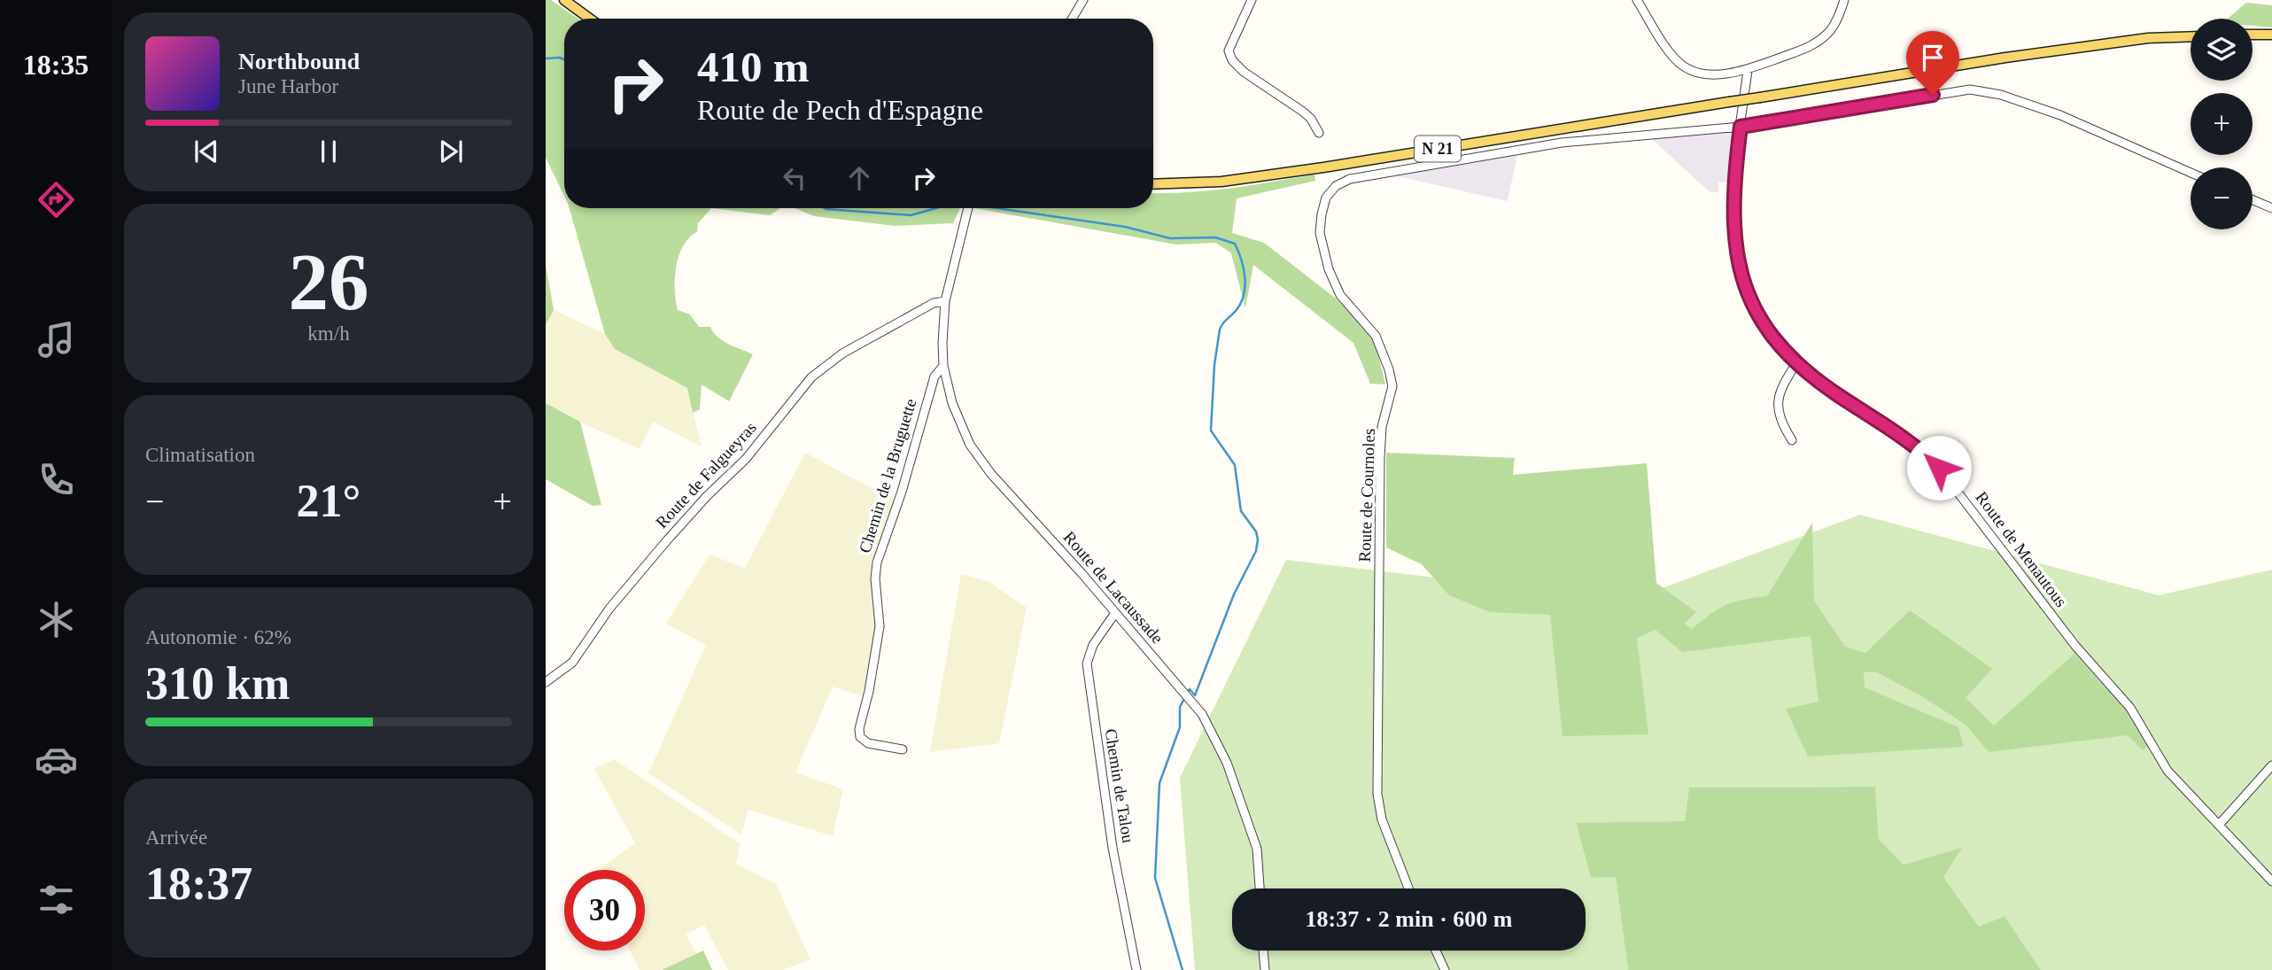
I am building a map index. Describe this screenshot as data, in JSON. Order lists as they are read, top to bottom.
{
  "streets": {
    "main road": ["N 21"],
    "street": [
      "Route de Falgueyras",
      "Chemin de la Bruguette",
      "Route de Cournoles",
      "Route de Menautous",
      "Route de Lacaussade",
      "Chemin de Talou"
    ]
  },
  "crossings": [
    ["Route de Falgueyras", "Route de Lacaussade"],
    ["Chemin de la Bruguette", "Route de Lacaussade"],
    ["Route de Cournoles", "Route de Menautous"],
    ["Route de Lacaussade", "Chemin de Talou"]
  ],
  "page": {
    "tabs": "18:35",
    "map_buttons": ["+", "−"],
    "turn": ["410 m", "Route de Pech d'Espagne"],
    "song": ["Northbound", "June Harbor"],
    "tile": [
      ["26", "km/h"],
      "Climatisation",
      ["Autonomie · 62%", "310 km"],
      ["Arrivée", "18:37"]
    ],
    "heat": ["−", "21°", "+"],
    "limit": "30",
    "trip": "18:37 · 2 min · 600 m"
  }
}
